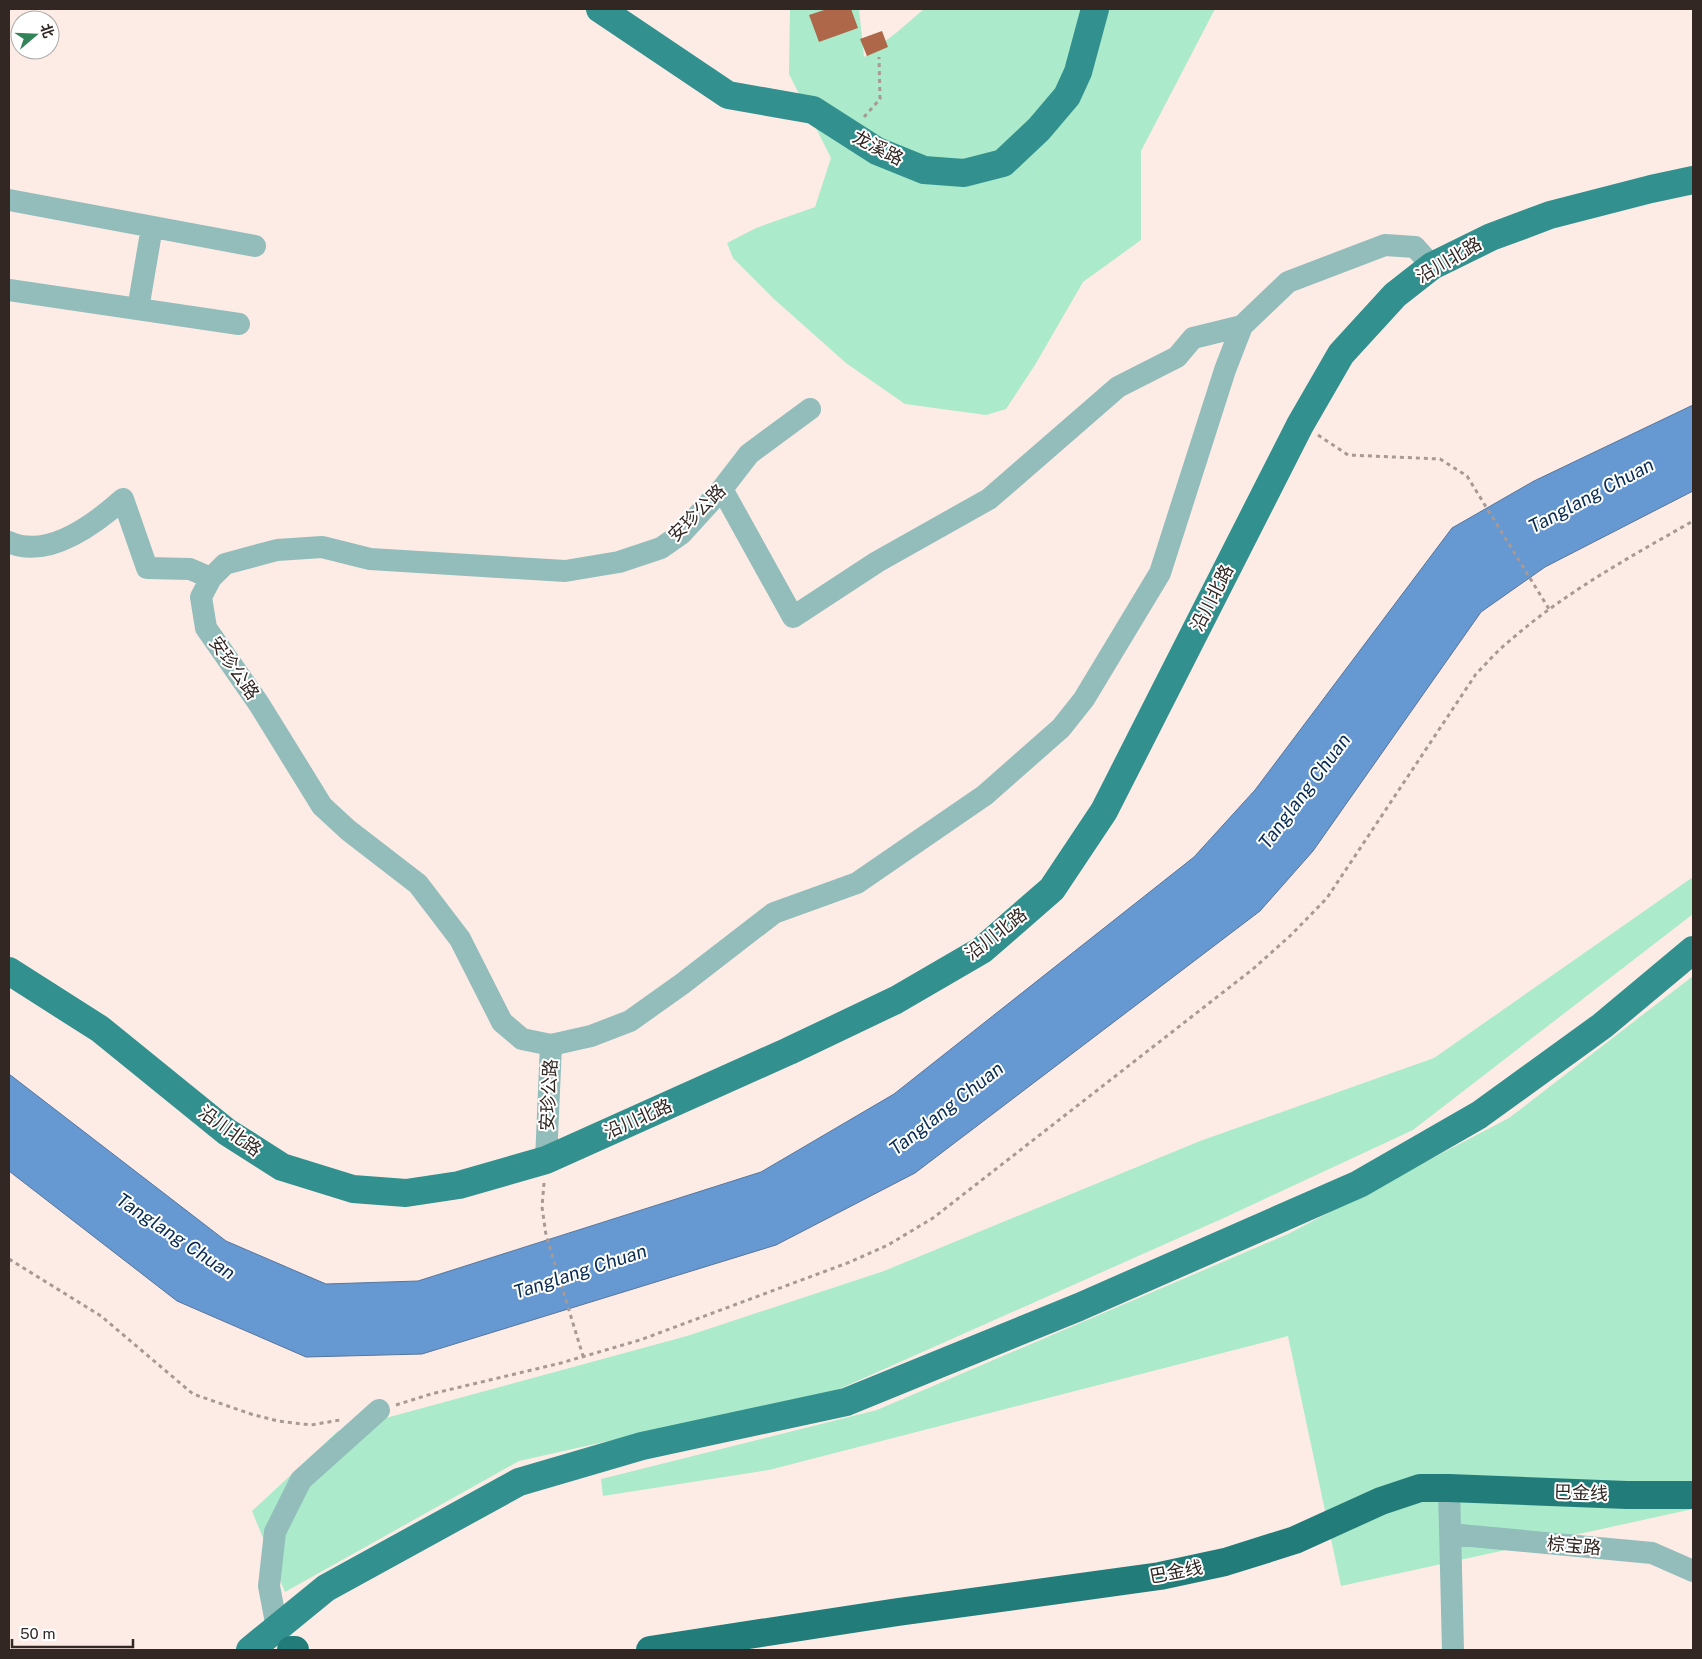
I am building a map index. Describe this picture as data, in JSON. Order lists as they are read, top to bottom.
{
  "streets": {
    "highway": ["巴金线"],
    "main road": ["龙溪路", "沿川北路"],
    "street": ["安珍公路", "棕宝路"]
  },
  "crossings": [
    ["沿川北路", "安珍公路"]
  ],
  "water": ["Tanglang Chuan"],
  "scale_bar": "50 m",
  "north": "right"
}
